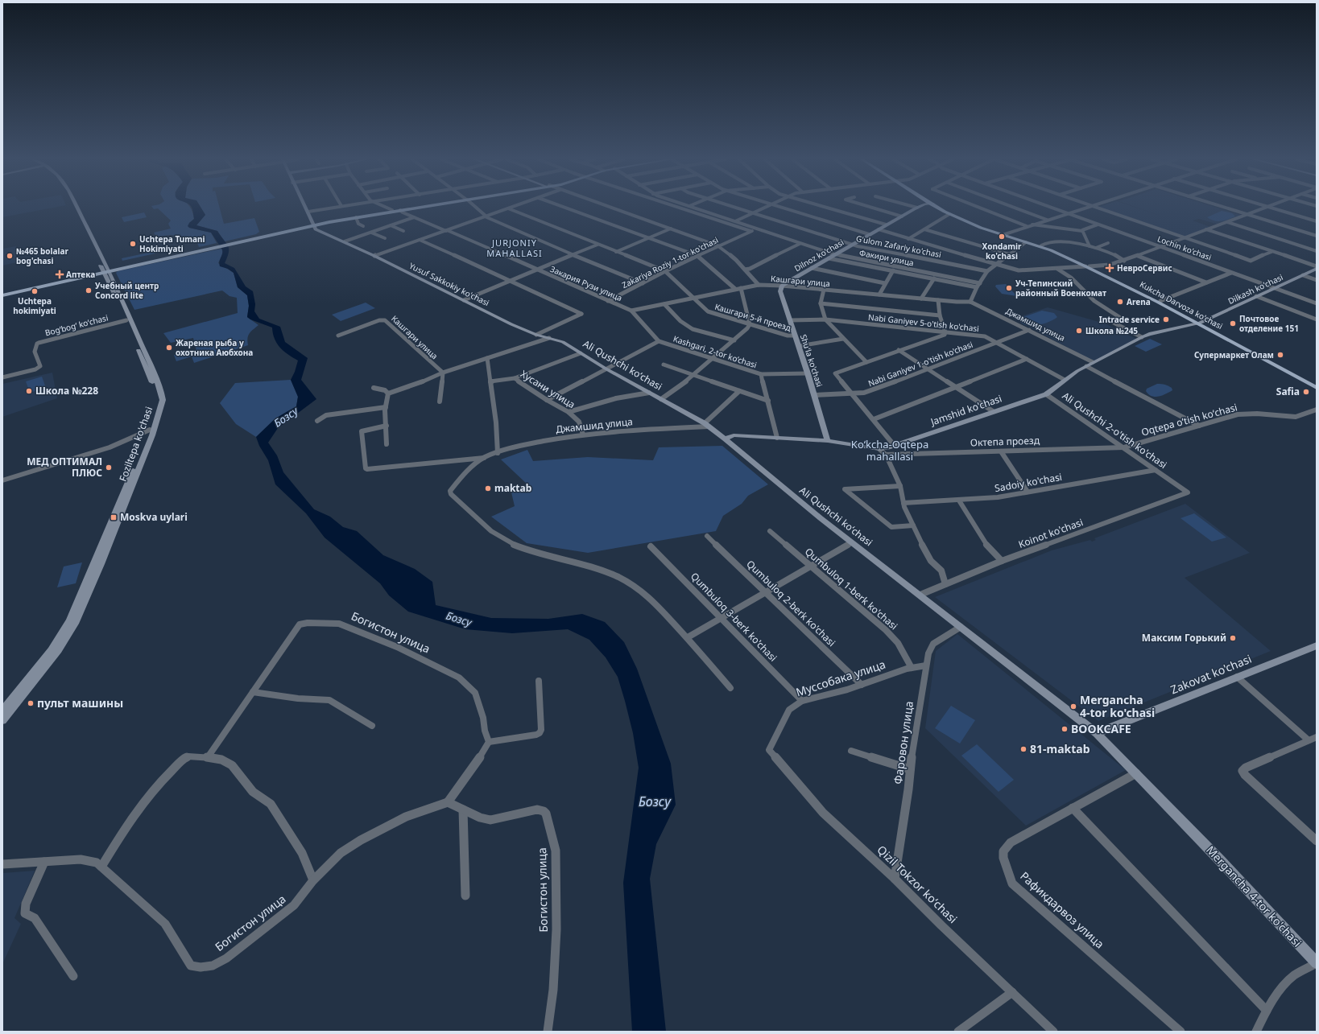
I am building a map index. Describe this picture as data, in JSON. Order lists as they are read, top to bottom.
{
  "streets": {
    "main road": [
      "Dilnoz ko'chasi",
      "Yusuf Sakkokiy ko'chasi",
      "Dilkash ko'chasi",
      "Kukcha Darvoza ko'chasi",
      "Shu'la ko'chasi",
      "Ali Qushchi koʻchasi",
      "Jamshid ko'chasi",
      "Foziltepa ko'chasi",
      "Zakovat ko'chasi",
      "Mergancha 4-tor ko'chasi"
    ],
    "street": [
      "G'ulom Zafariy ko'chasi",
      "Lochin ko'chasi",
      "Факири улица",
      "Zakariya Roziy 1-tor ko'chasi",
      "Кашгари улица",
      "Закария Рузи улица",
      "Кашгари 5-й проезд",
      "Nabi Ganiyev 5-o'tish ko'chasi",
      "Джамшид улица",
      "Bogʻbogʻ koʻchasi",
      "Kashgari, 2-tor ko’chasi",
      "Nabi Ganiyev 1-o'tish ko'chasi",
      "Хусани улица",
      "Oqtepa oʻtish koʻchasi",
      "Ali Qushchi 2-o'tish ko'chasi",
      "Октепа проезд",
      "Sadoiy ko'chasi",
      "Koinot ko'chasi",
      "Qumbuloq 1-berk ko'chasi",
      "Qumbuloq 2-berk ko'chasi",
      "Qumbuloq 3-berk ko'chasi",
      "Богистон улица",
      "Муссобака улица",
      "Фаровон улица",
      "Qizil Tokzor koʻchasi",
      "Рафикдарвоз улица"
    ]
  },
  "crossings": [
    ["G'ulom Zafariy ko'chasi", "Dilnoz ko'chasi"],
    ["Lochin ko'chasi", "Dilkash ko'chasi"],
    ["Dilnoz ko'chasi", "Факири улица"],
    ["Dilnoz ko'chasi", "Кашгари улица"],
    ["Dilnoz ko'chasi", "Shu'la ko'chasi"],
    ["Факири улица", "Zakariya Roziy 1-tor ko'chasi"],
    ["Zakariya Roziy 1-tor ko'chasi", "Закария Рузи улица"],
    ["Zakariya Roziy 1-tor ko'chasi", "Кашгари 5-й проезд"],
    ["Кашгари улица", "Закария Рузи улица"],
    ["Кашгари улица", "Кашгари 5-й проезд"],
    ["Кашгари улица", "Джамшид улица"],
    ["Кашгари улица", "Kashgari, 2-tor ko’chasi"],
    ["Кашгари улица", "Shu'la ko'chasi"],
    ["Закария Рузи улица", "Kashgari, 2-tor ko’chasi"],
    ["Yusuf Sakkokiy ko'chasi", "Ali Qushchi koʻchasi"],
    ["Dilkash ko'chasi", "Kukcha Darvoza ko'chasi"],
    ["Dilkash ko'chasi", "Jamshid ko'chasi"],
    ["Kukcha Darvoza ko'chasi", "Jamshid ko'chasi"],
    ["Кашгари 5-й проезд", "Shu'la ko'chasi"],
    ["Nabi Ganiyev 5-o'tish ko'chasi", "Shu'la ko'chasi"],
    ["Nabi Ganiyev 5-o'tish ko'chasi", "Nabi Ganiyev 1-o'tish ko'chasi"],
    ["Nabi Ganiyev 5-o'tish ko'chasi", "Jamshid ko'chasi"],
    ["Джамшид улица", "Nabi Ganiyev 1-o'tish ko'chasi"],
    ["Джамшид улица", "Ali Qushchi koʻchasi"],
    ["Джамшид улица", "Хусани улица"],
    ["Джамшид улица", "Jamshid ko'chasi"],
    ["Bogʻbogʻ koʻchasi", "Foziltepa ko'chasi"],
    ["Kashgari, 2-tor ko’chasi", "Shu'la ko'chasi"],
    ["Shu'la ko'chasi", "Nabi Ganiyev 1-o'tish ko'chasi"],
    ["Shu'la ko'chasi", "Jamshid ko'chasi"],
    ["Ali Qushchi koʻchasi", "Jamshid ko'chasi"],
    ["Ali Qushchi koʻchasi", "Koinot ko'chasi"],
    ["Ali Qushchi koʻchasi", "Zakovat ko'chasi"],
    ["Ali Qushchi koʻchasi", "Фаровон улица"],
    ["Ali Qushchi koʻchasi", "Mergancha 4-tor ko'chasi"],
    ["Jamshid ko'chasi", "Ali Qushchi 2-o'tish ko'chasi"],
    ["Oqtepa oʻtish koʻchasi", "Ali Qushchi 2-o'tish ko'chasi"],
    ["Oqtepa oʻtish koʻchasi", "Октепа проезд"],
    ["Ali Qushchi 2-o'tish ko'chasi", "Октепа проезд"],
    ["Ali Qushchi 2-o'tish ko'chasi", "Sadoiy ko'chasi"],
    ["Ali Qushchi 2-o'tish ko'chasi", "Koinot ko'chasi"],
    ["Qumbuloq 1-berk ko'chasi", "Муссобака улица"],
    ["Qumbuloq 2-berk ko'chasi", "Муссобака улица"],
    ["Qumbuloq 3-berk ko'chasi", "Муссобака улица"],
    ["Zakovat ko'chasi", "Mergancha 4-tor ko'chasi"],
    ["Муссобака улица", "Фаровон улица"],
    ["Муссобака улица", "Qizil Tokzor koʻchasi"],
    ["Фаровон улица", "Qizil Tokzor koʻchasi"],
    ["Mergancha 4-tor ko'chasi", "Рафикдарвоз улица"]
  ],
  "districts": ["JURJONIY MAHALLASI", "Koʻkcha-Oqtepa mahallasi"],
  "water": ["Бозсу"],
  "places": {
    "other": [
      "Xondamir ko'chasi",
      "Uchtepa Tumani Hokimiyati",
      "№465 bolalar bog'chasi",
      "Уч-Тепинский районный Военкомат",
      "Учебный центр Concord lite",
      "Uchtepa hokimiyati",
      "Arena",
      "Intrade service",
      "Почтовое отделение 151",
      "Школа №245",
      "Жареная рыба у охотника Аюбхона",
      "Супермаркет Олам",
      "Школа №228",
      "Safia",
      "МЕД ОПТИМАЛ ПЛЮС",
      "maktab",
      "Максим Горький",
      "пульт машины",
      "Mergancha 4-tor ko'chasi",
      "BOOKCAFE",
      "81-maktab"
    ],
    "health": ["НевроСервис", "Аптека"],
    "transit": ["Moskva uylari"]
  }
}
